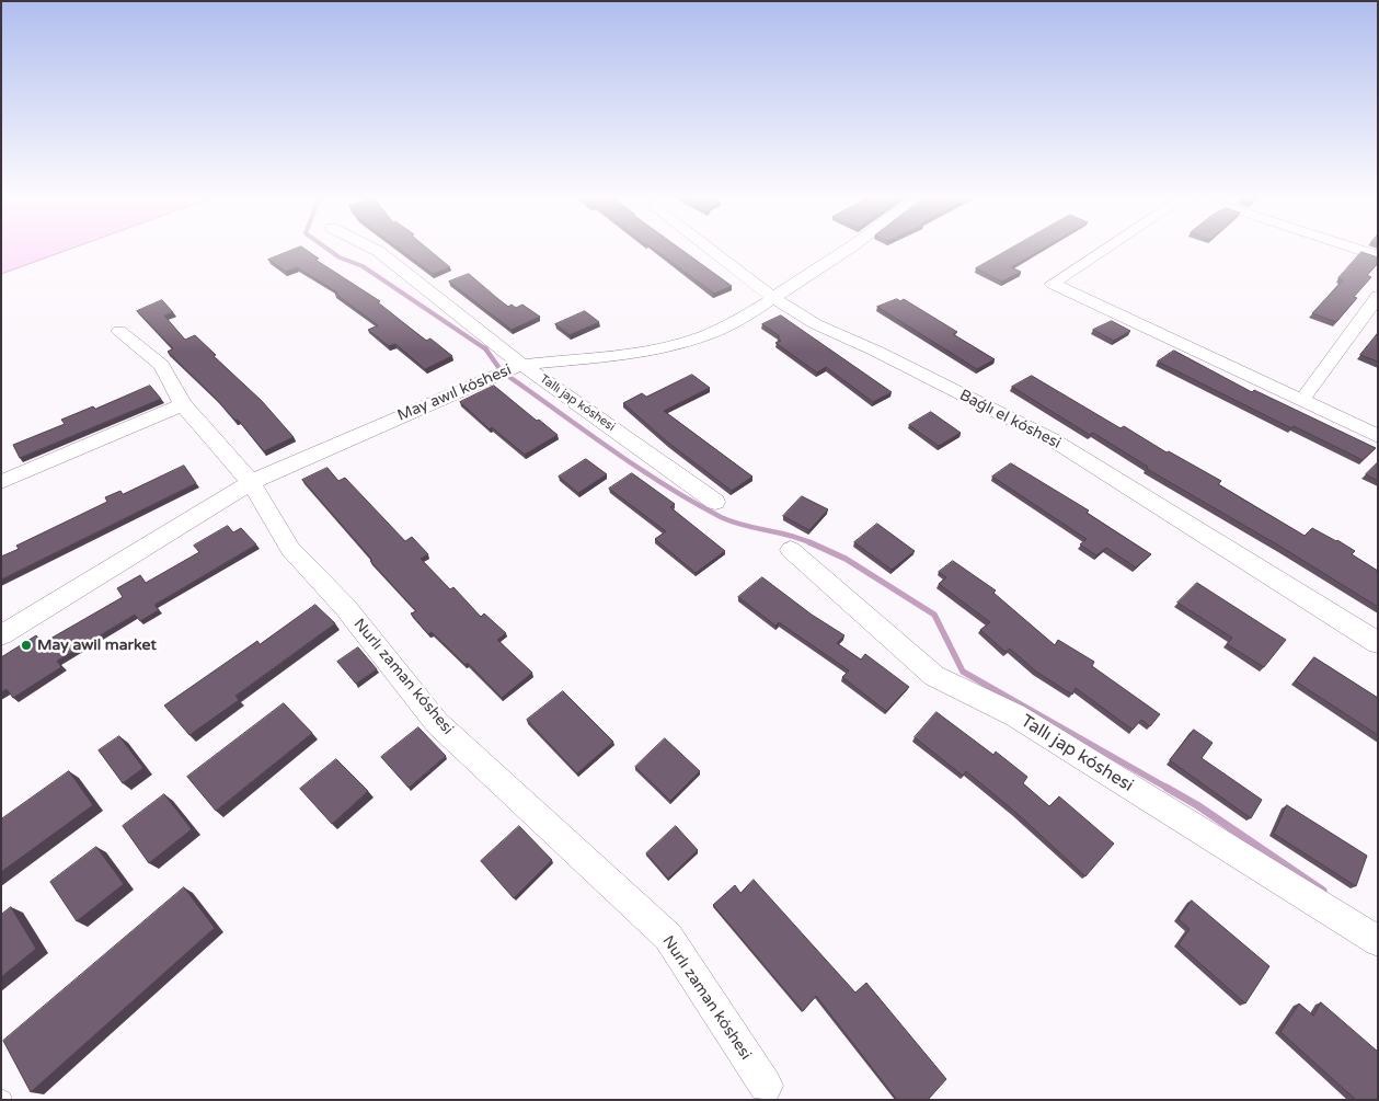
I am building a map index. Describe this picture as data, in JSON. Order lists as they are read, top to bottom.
{
  "streets": {
    "street": [
      "May awıl kóshesi",
      "Tallı jap kóshesi",
      "Baǵlı el kóshesi",
      "Nurlı zaman kóshesi"
    ]
  },
  "crossings": [
    ["May awıl kóshesi", "Tallı jap kóshesi"],
    ["May awıl kóshesi", "Baǵlı el kóshesi"],
    ["May awıl kóshesi", "Nurlı zaman kóshesi"]
  ],
  "places": ["May awil market"]
}
